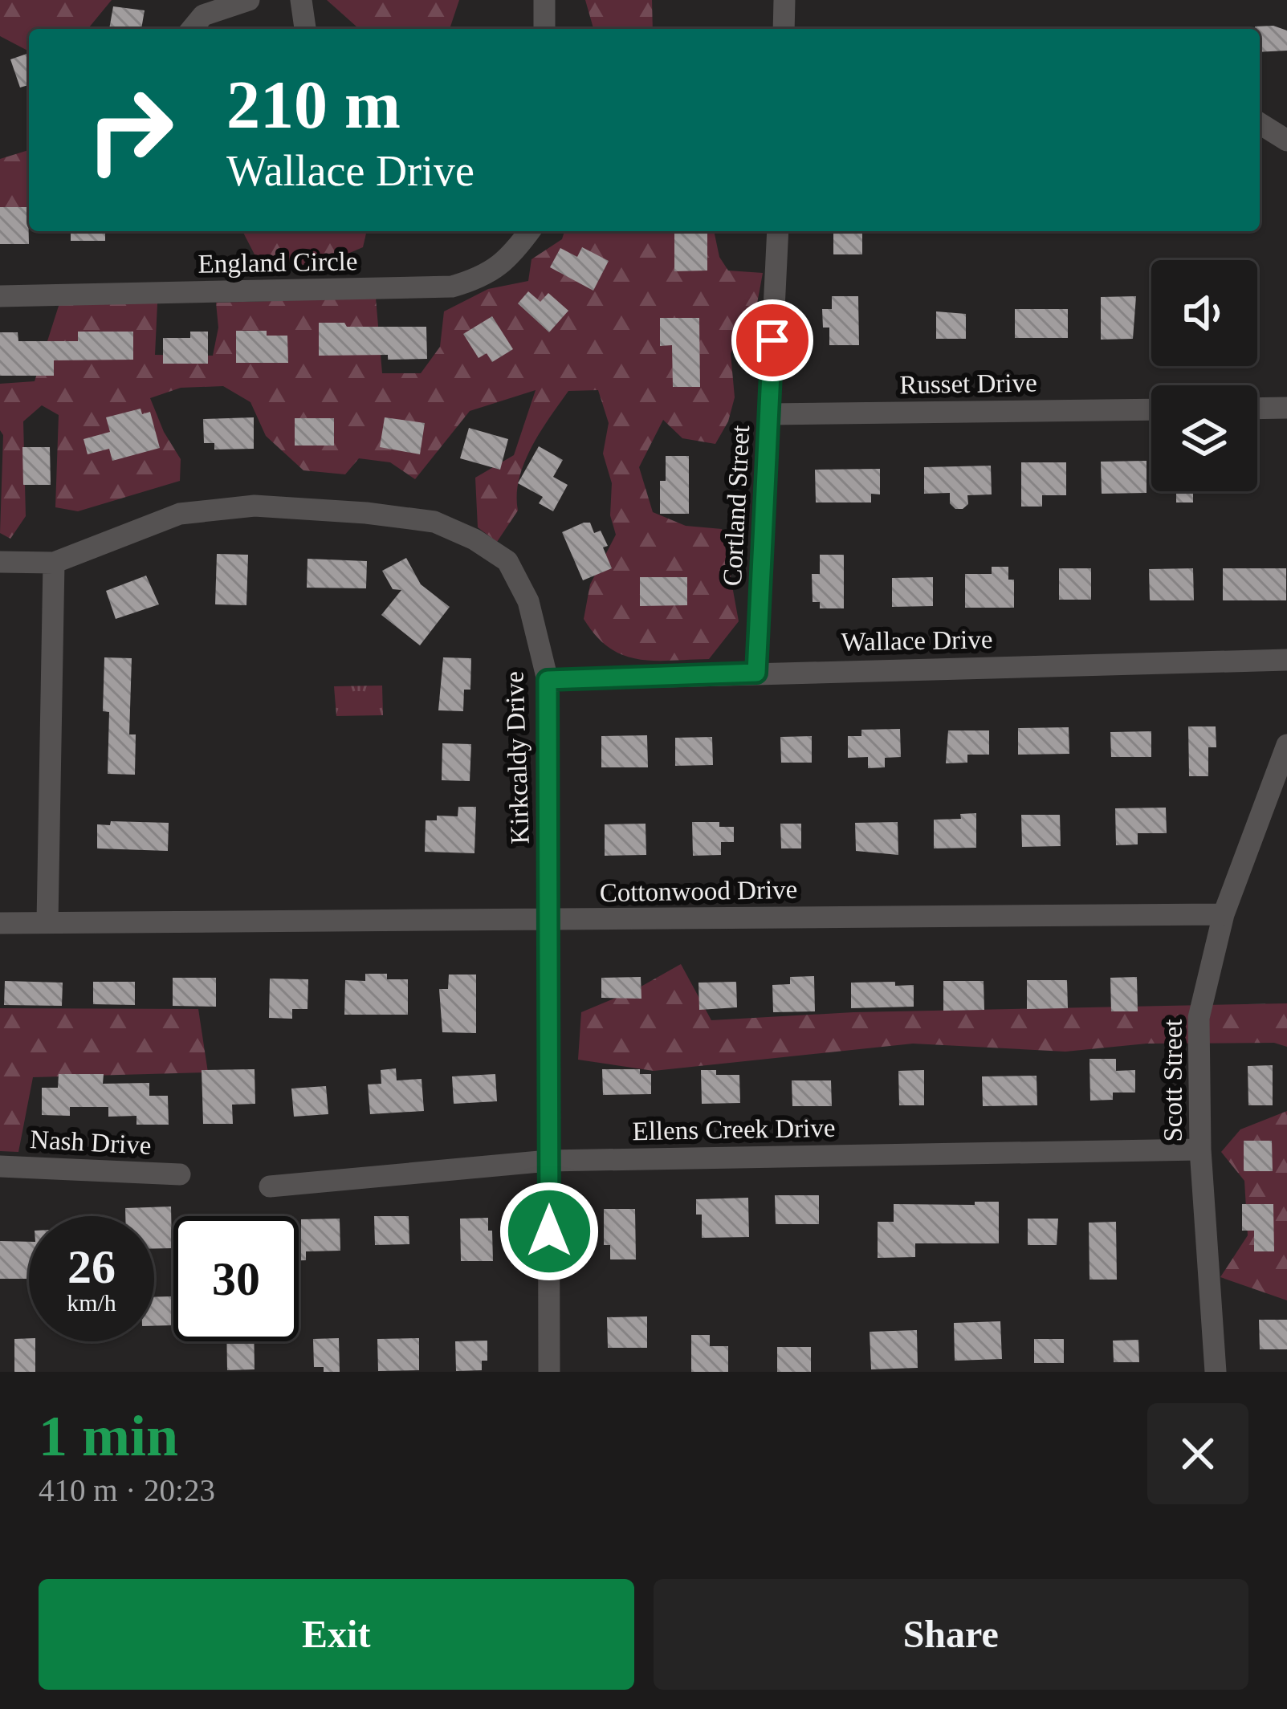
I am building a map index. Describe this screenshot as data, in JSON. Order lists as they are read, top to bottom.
{
  "streets": {
    "street": [
      "England Circle",
      "Russet Drive",
      "Cortland Street",
      "Wallace Drive",
      "Kirkcaldy Drive",
      "Cottonwood Drive",
      "Scott Street",
      "Ellens Creek Drive",
      "Nash Drive"
    ]
  },
  "crossings": [
    ["Russet Drive", "Cortland Street"],
    ["Cortland Street", "Wallace Drive"],
    ["Wallace Drive", "Kirkcaldy Drive"],
    ["Kirkcaldy Drive", "Cottonwood Drive"],
    ["Kirkcaldy Drive", "Ellens Creek Drive"],
    ["Cottonwood Drive", "Scott Street"],
    ["Scott Street", "Ellens Creek Drive"]
  ],
  "page": {
    "turn": ["210 m", "Wallace Drive"],
    "speed": "26 km/h",
    "limit": "30",
    "heading": ["1 min", "410 m · 20:23"],
    "buttons": ["Exit", "Share"]
  }
}
